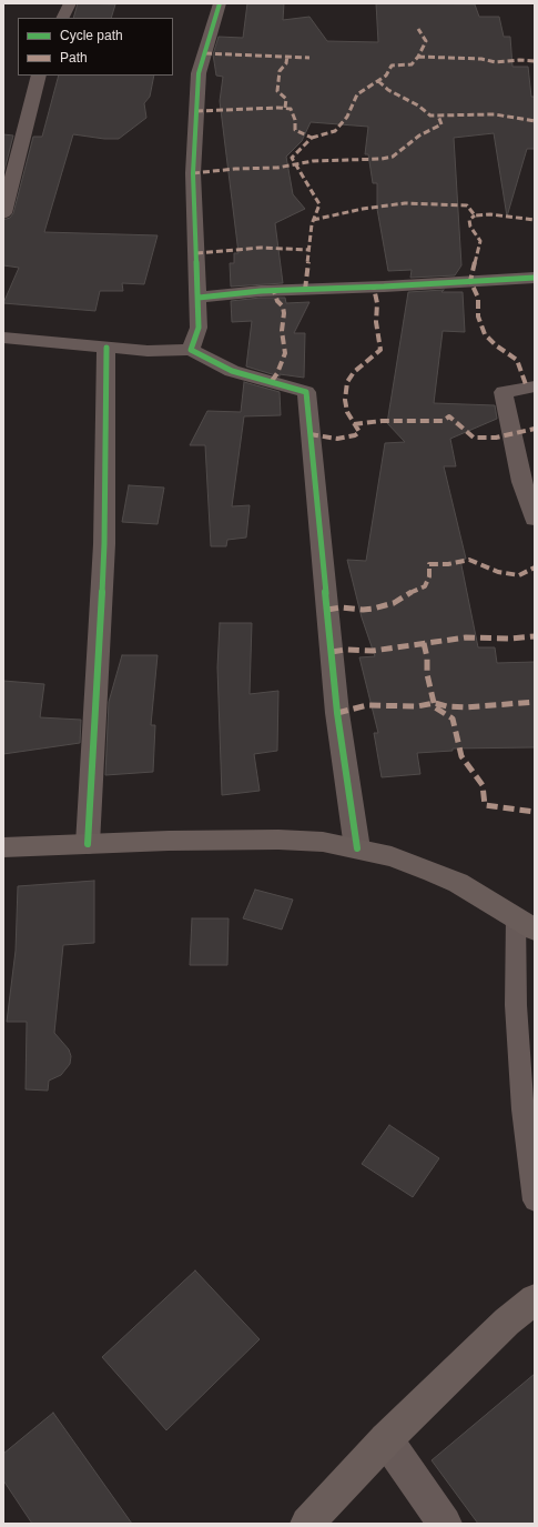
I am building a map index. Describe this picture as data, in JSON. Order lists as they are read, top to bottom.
{
  "legend": ["Cycle path", "Path"]
}
